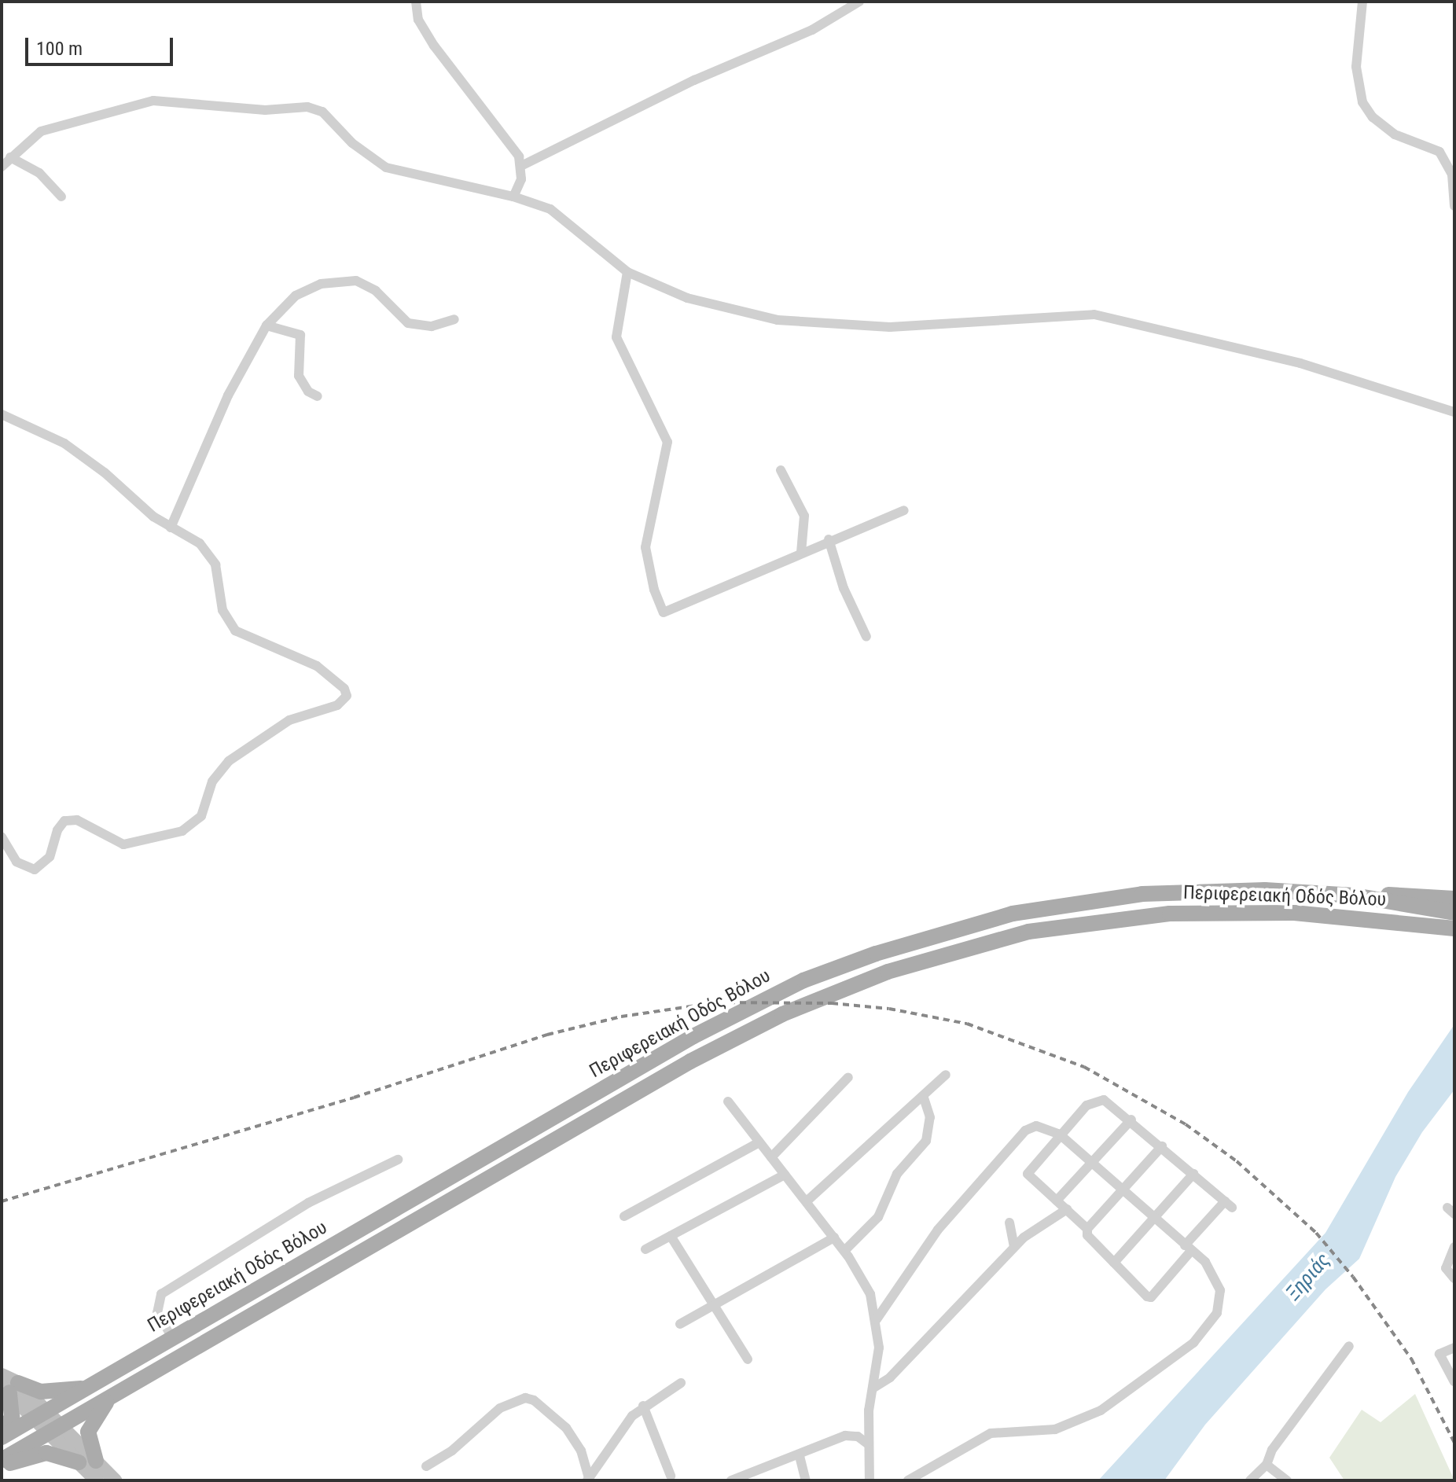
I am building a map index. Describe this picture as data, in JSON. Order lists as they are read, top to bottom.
{
  "streets": {
    "main road": ["Περιφερειακή Οδός Βόλου"]
  },
  "water": ["Ξηριάς"],
  "scale_bar": "100 m"
}
